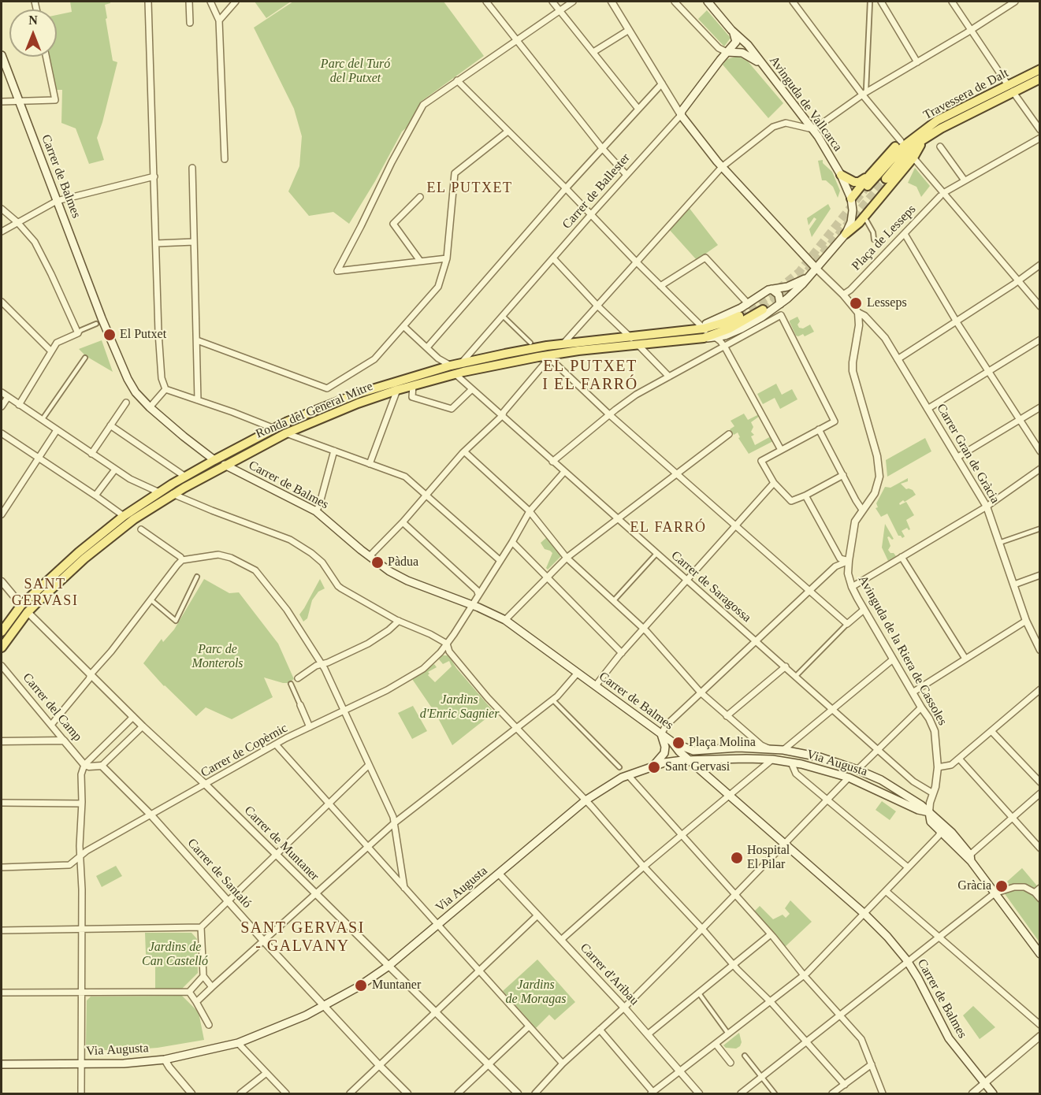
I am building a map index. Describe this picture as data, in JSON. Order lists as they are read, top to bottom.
{
  "streets": {
    "main road": [
      "Travessera de Dalt",
      "Avinguda de Vallcarca",
      "Carrer de Balmes",
      "Carrer de Ballester",
      "Ronda del General Mitre",
      "Via Augusta"
    ],
    "street": [
      "Plaça de Lesseps",
      "Carrer Gran de Gràcia",
      "Carrer de Saragossa",
      "Avinguda de la Riera de Cassoles",
      "Carrer del Camp",
      "Carrer de Copèrnic",
      "Carrer de Muntaner",
      "Carrer de Santaló",
      "Carrer d'Aribau"
    ]
  },
  "crossings": [
    ["Avinguda de Vallcarca", "Carrer de Ballester"],
    ["Carrer de Balmes", "Ronda del General Mitre"],
    ["Carrer de Balmes", "Carrer de Copèrnic"],
    ["Carrer de Balmes", "Via Augusta"],
    ["Carrer de Ballester", "Ronda del General Mitre"],
    ["Ronda del General Mitre", "Carrer de Saragossa"],
    ["Ronda del General Mitre", "Carrer de Muntaner"],
    ["Carrer Gran de Gràcia", "Avinguda de la Riera de Cassoles"],
    ["Carrer de Saragossa", "Avinguda de la Riera de Cassoles"],
    ["Carrer de Saragossa", "Carrer de Copèrnic"],
    ["Avinguda de la Riera de Cassoles", "Via Augusta"],
    ["Carrer de Copèrnic", "Carrer de Muntaner"],
    ["Carrer de Copèrnic", "Carrer de Santaló"],
    ["Via Augusta", "Carrer de Muntaner"],
    ["Via Augusta", "Carrer de Santaló"],
    ["Via Augusta", "Carrer d'Aribau"]
  ],
  "districts": [
    "EL PUTXET",
    "EL PUTXET I EL FARRÓ",
    "EL FARRÓ",
    "SANT GERVASI",
    "SANT GERVASI - GALVANY"
  ],
  "parks": [
    "Parc del Turó del Putxet",
    "Parc de Monterols",
    "Jardins d'Enric Sagnier",
    "Jardins de Can Castelló",
    "Jardins de Moragas"
  ],
  "places": [
    "Lesseps",
    "El Putxet",
    "Pàdua",
    "Plaça Molina",
    "Sant Gervasi",
    "Hospital El Pilar",
    "Gràcia",
    "Muntaner"
  ],
  "north": "top"
}
